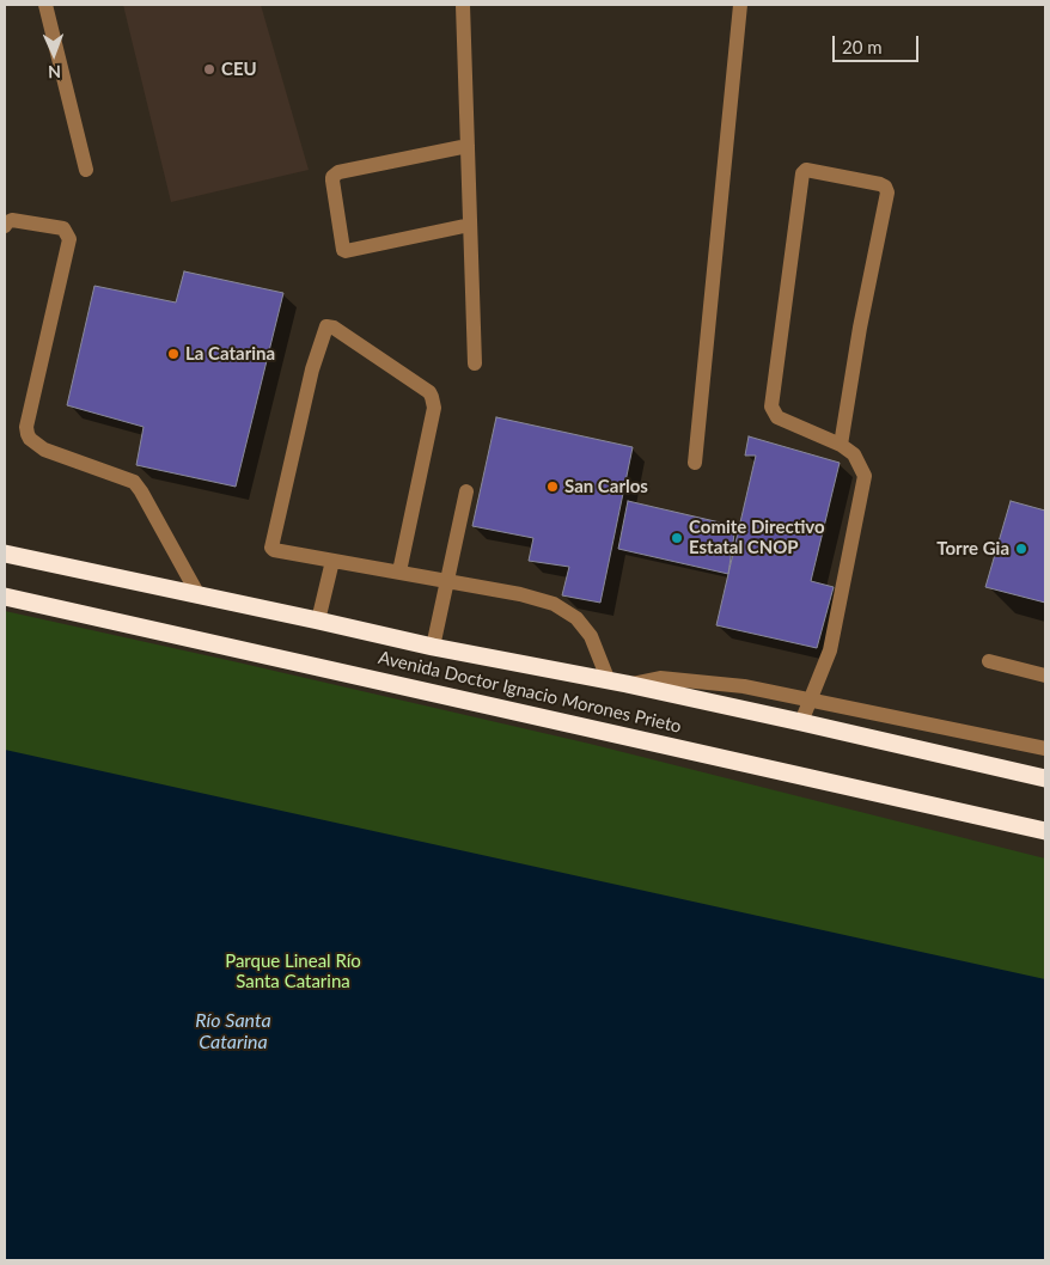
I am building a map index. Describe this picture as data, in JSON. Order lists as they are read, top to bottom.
{
  "streets": {
    "highway": ["Avenida Doctor Ignacio Morones Prieto"]
  },
  "water": ["Río Santa Catarina"],
  "parks": ["Parque Lineal Río Santa Catarina"],
  "places": [
    "CEU",
    "La Catarina",
    "San Carlos",
    "Comite Directivo Estatal CNOP",
    "Torre Gia"
  ],
  "scale_bar": "20 m",
  "north": "bottom"
}
